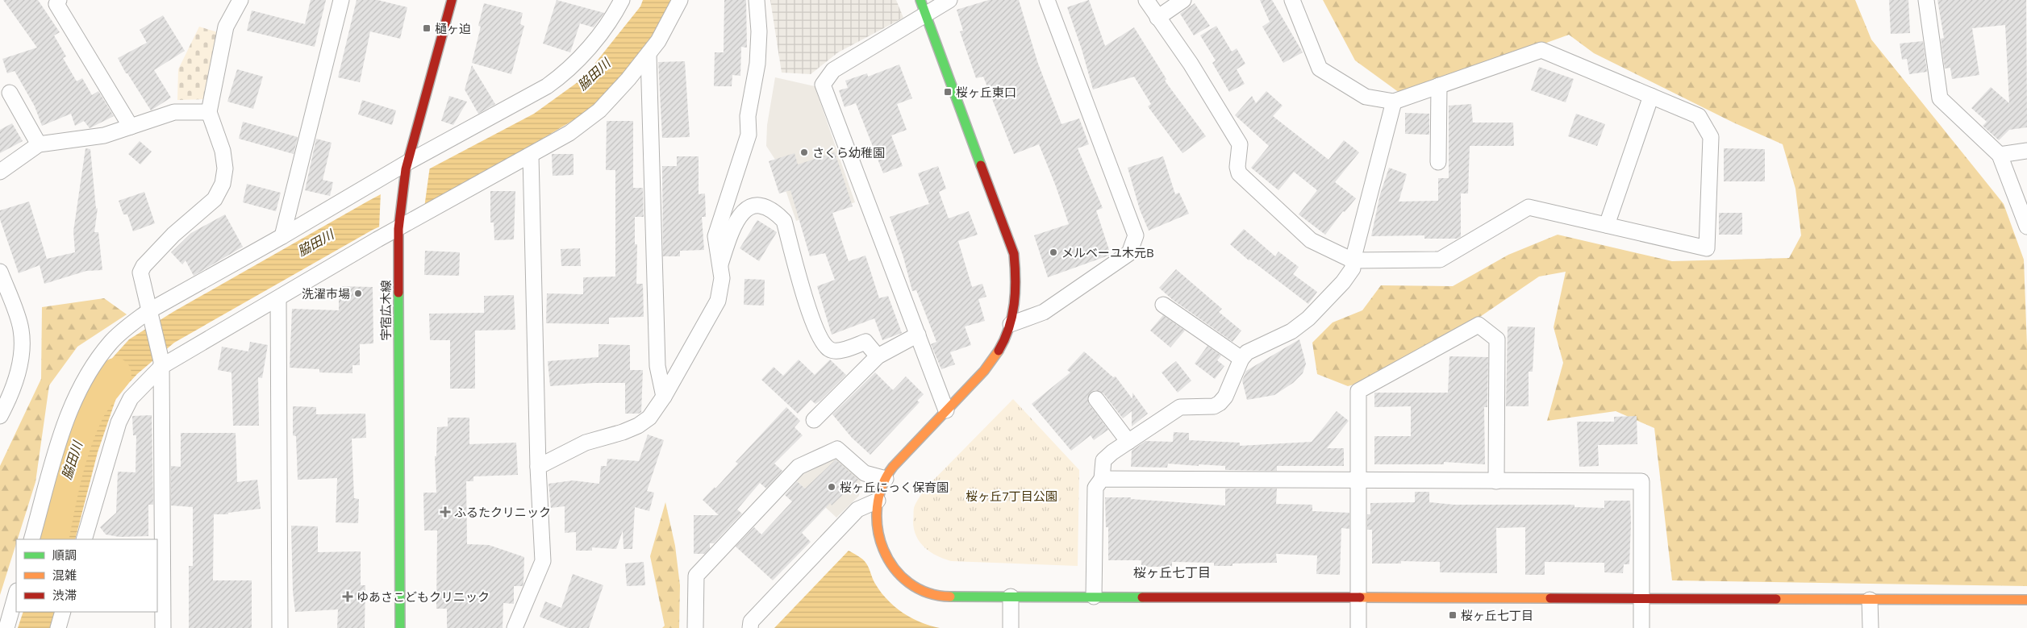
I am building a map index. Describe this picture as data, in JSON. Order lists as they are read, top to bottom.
{
  "streets": {
    "street": ["宇宿広木線"]
  },
  "districts": ["桜ヶ丘七丁目"],
  "water": ["脇田川"],
  "parks": ["桜ヶ丘7丁目公園"],
  "places": {
    "transit": ["樋ヶ迫", "桜ヶ丘東口", "桜ヶ丘七丁目"],
    "other": [
      "さくら幼稚園",
      "メルベーユ木元B",
      "洗濯市場",
      "桜ヶ丘にっく保育園"
    ],
    "health": ["ふるたクリニック", "ゆあさこどもクリニック"]
  },
  "legend": ["順調", "混雑", "渋滞"]
}
